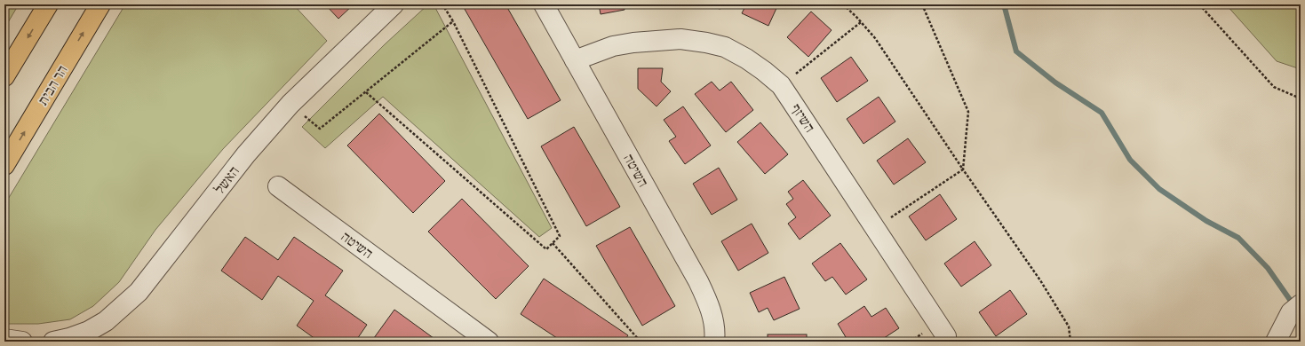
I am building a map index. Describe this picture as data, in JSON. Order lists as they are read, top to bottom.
{
  "streets": {
    "main road": ["הר הבית"],
    "street": ["השיזף", "השיטה", "האשל"]
  },
  "crossings": [
    ["השיזף", "השיטה"]
  ]
}
